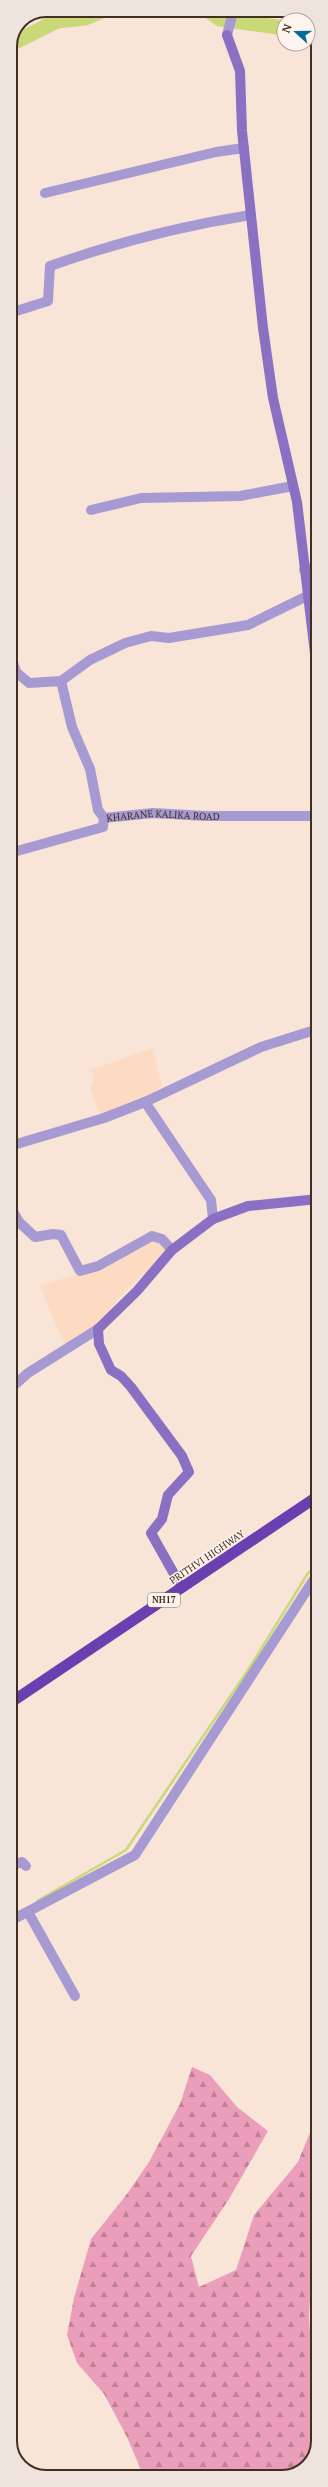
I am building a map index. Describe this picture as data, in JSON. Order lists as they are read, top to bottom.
{
  "streets": {
    "highway": ["PRITHVI HIGHWAY", "NH17"],
    "street": ["KHARANE KALIKA ROAD"]
  },
  "north": "left"
}
